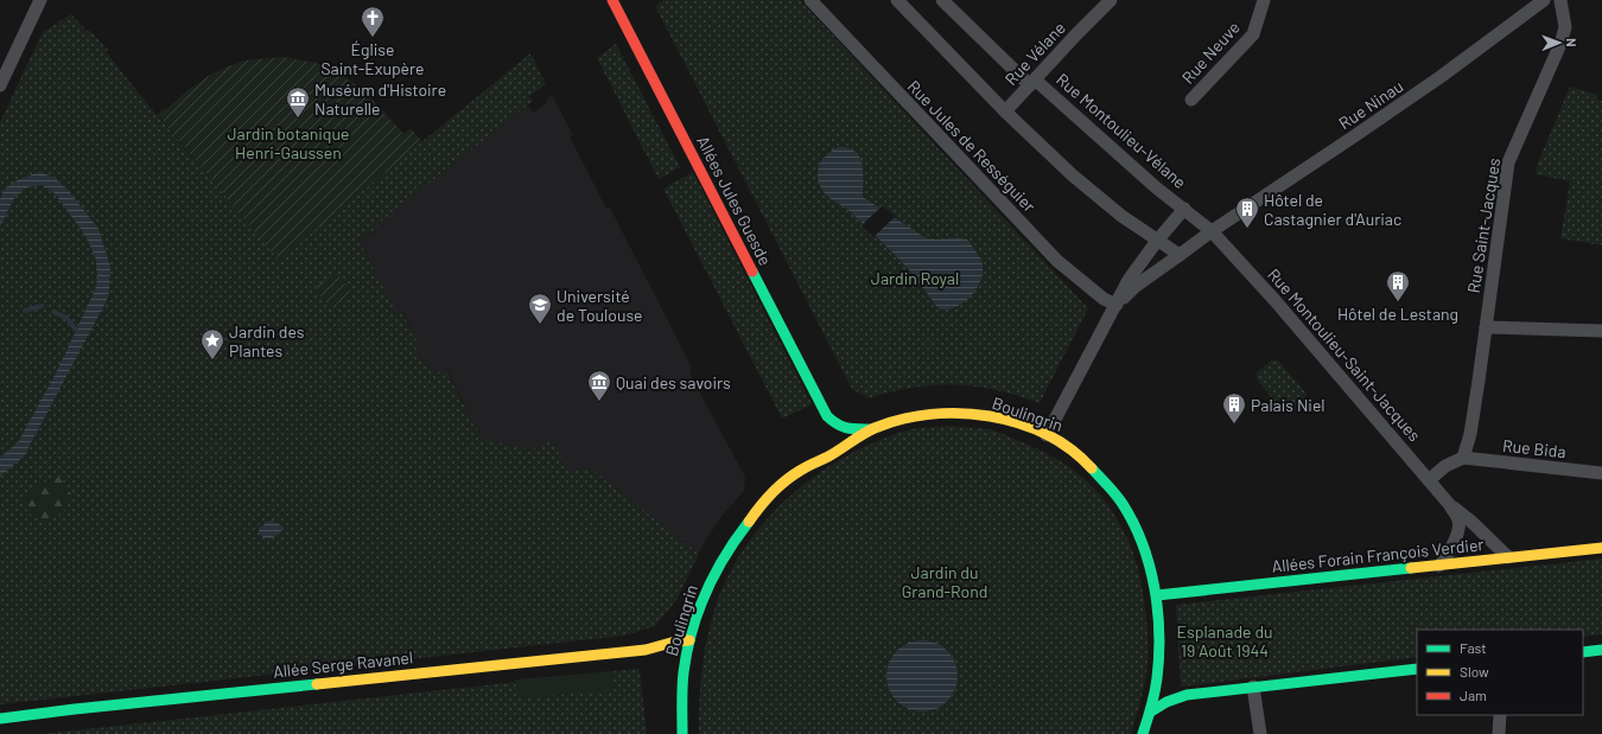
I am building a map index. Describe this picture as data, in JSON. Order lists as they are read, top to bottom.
{
  "streets": {
    "main road": [
      "Allées Jules Guesde",
      "Boulingrin",
      "Allées Forain François Verdier",
      "Allée Serge Ravanel"
    ],
    "street": [
      "Rue Neuve",
      "Rue Vélane",
      "Rue Ninau",
      "Rue Montoulieu-Vélane",
      "Rue Jules de Rességuier",
      "Rue Saint-Jacques",
      "Rue Montoulieu-Saint-Jacques",
      "Rue Bida"
    ]
  },
  "crossings": [
    ["Rue Vélane", "Rue Montoulieu-Vélane"],
    ["Rue Ninau", "Rue Montoulieu-Vélane"],
    ["Rue Ninau", "Rue Jules de Rességuier"],
    ["Rue Ninau", "Rue Montoulieu-Saint-Jacques"],
    ["Rue Montoulieu-Vélane", "Rue Montoulieu-Saint-Jacques"],
    ["Allées Jules Guesde", "Boulingrin"],
    ["Rue Saint-Jacques", "Rue Bida"],
    ["Rue Montoulieu-Saint-Jacques", "Allées Forain François Verdier"],
    ["Boulingrin", "Allées Forain François Verdier"],
    ["Boulingrin", "Allée Serge Ravanel"]
  ],
  "parks": [
    "Jardin botanique Henri-Gaussen",
    "Jardin Royal",
    "Jardin du Grand-Rond",
    "Esplanade du 19 Août 1944"
  ],
  "places": {
    "church": ["Église Saint-Exupère"],
    "museum": ["Muséum d'Histoire Naturelle", "Quai des savoirs"],
    "building": ["Hôtel de Castagnier d'Auriac", "Hôtel de Lestang", "Palais Niel"],
    "school or university": ["Université de Toulouse"],
    "place": ["Jardin des Plantes"]
  },
  "legend": ["Fast", "Slow", "Jam"],
  "north": "right"
}
